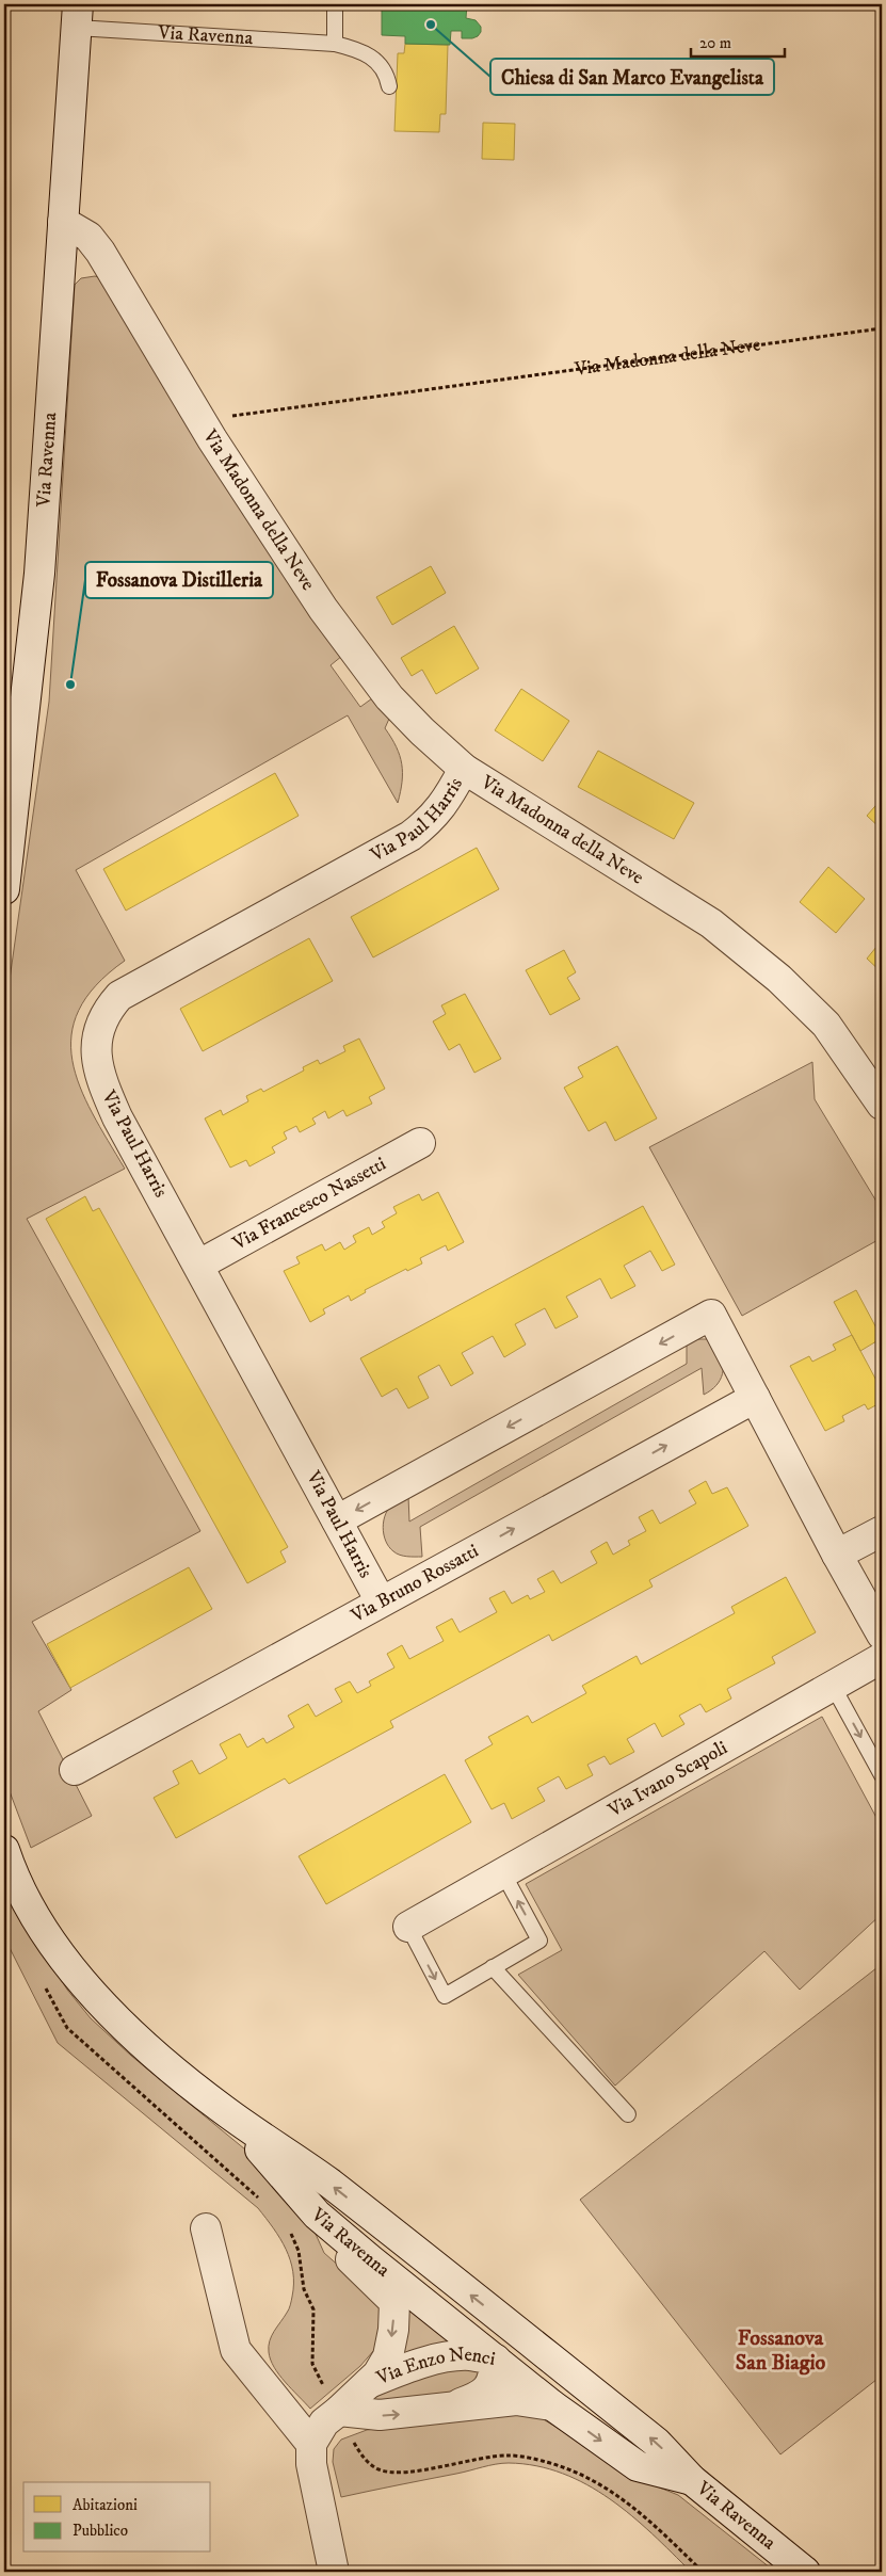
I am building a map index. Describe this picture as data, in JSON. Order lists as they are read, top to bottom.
{
  "streets": {
    "street": [
      "Via Ravenna",
      "Via Madonna della Neve",
      "Via Paul Harris",
      "Via Francesco Nassetti",
      "Via Bruno Rossatti",
      "Via Ivano Scapoli",
      "Via Enzo Nenci"
    ]
  },
  "crossings": [
    ["Via Ravenna", "Via Madonna della Neve"],
    ["Via Ravenna", "Via Enzo Nenci"],
    ["Via Madonna della Neve", "Via Paul Harris"],
    ["Via Paul Harris", "Via Francesco Nassetti"],
    ["Via Paul Harris", "Via Bruno Rossatti"]
  ],
  "one_way": ["Via Bruno Rossatti"],
  "districts": ["Fossanova San Biagio"],
  "places": ["Chiesa di San Marco Evangelista", "Fossanova Distilleria"],
  "legend": ["Abitazioni", "Pubblico"],
  "scale_bar": "20 m"
}
